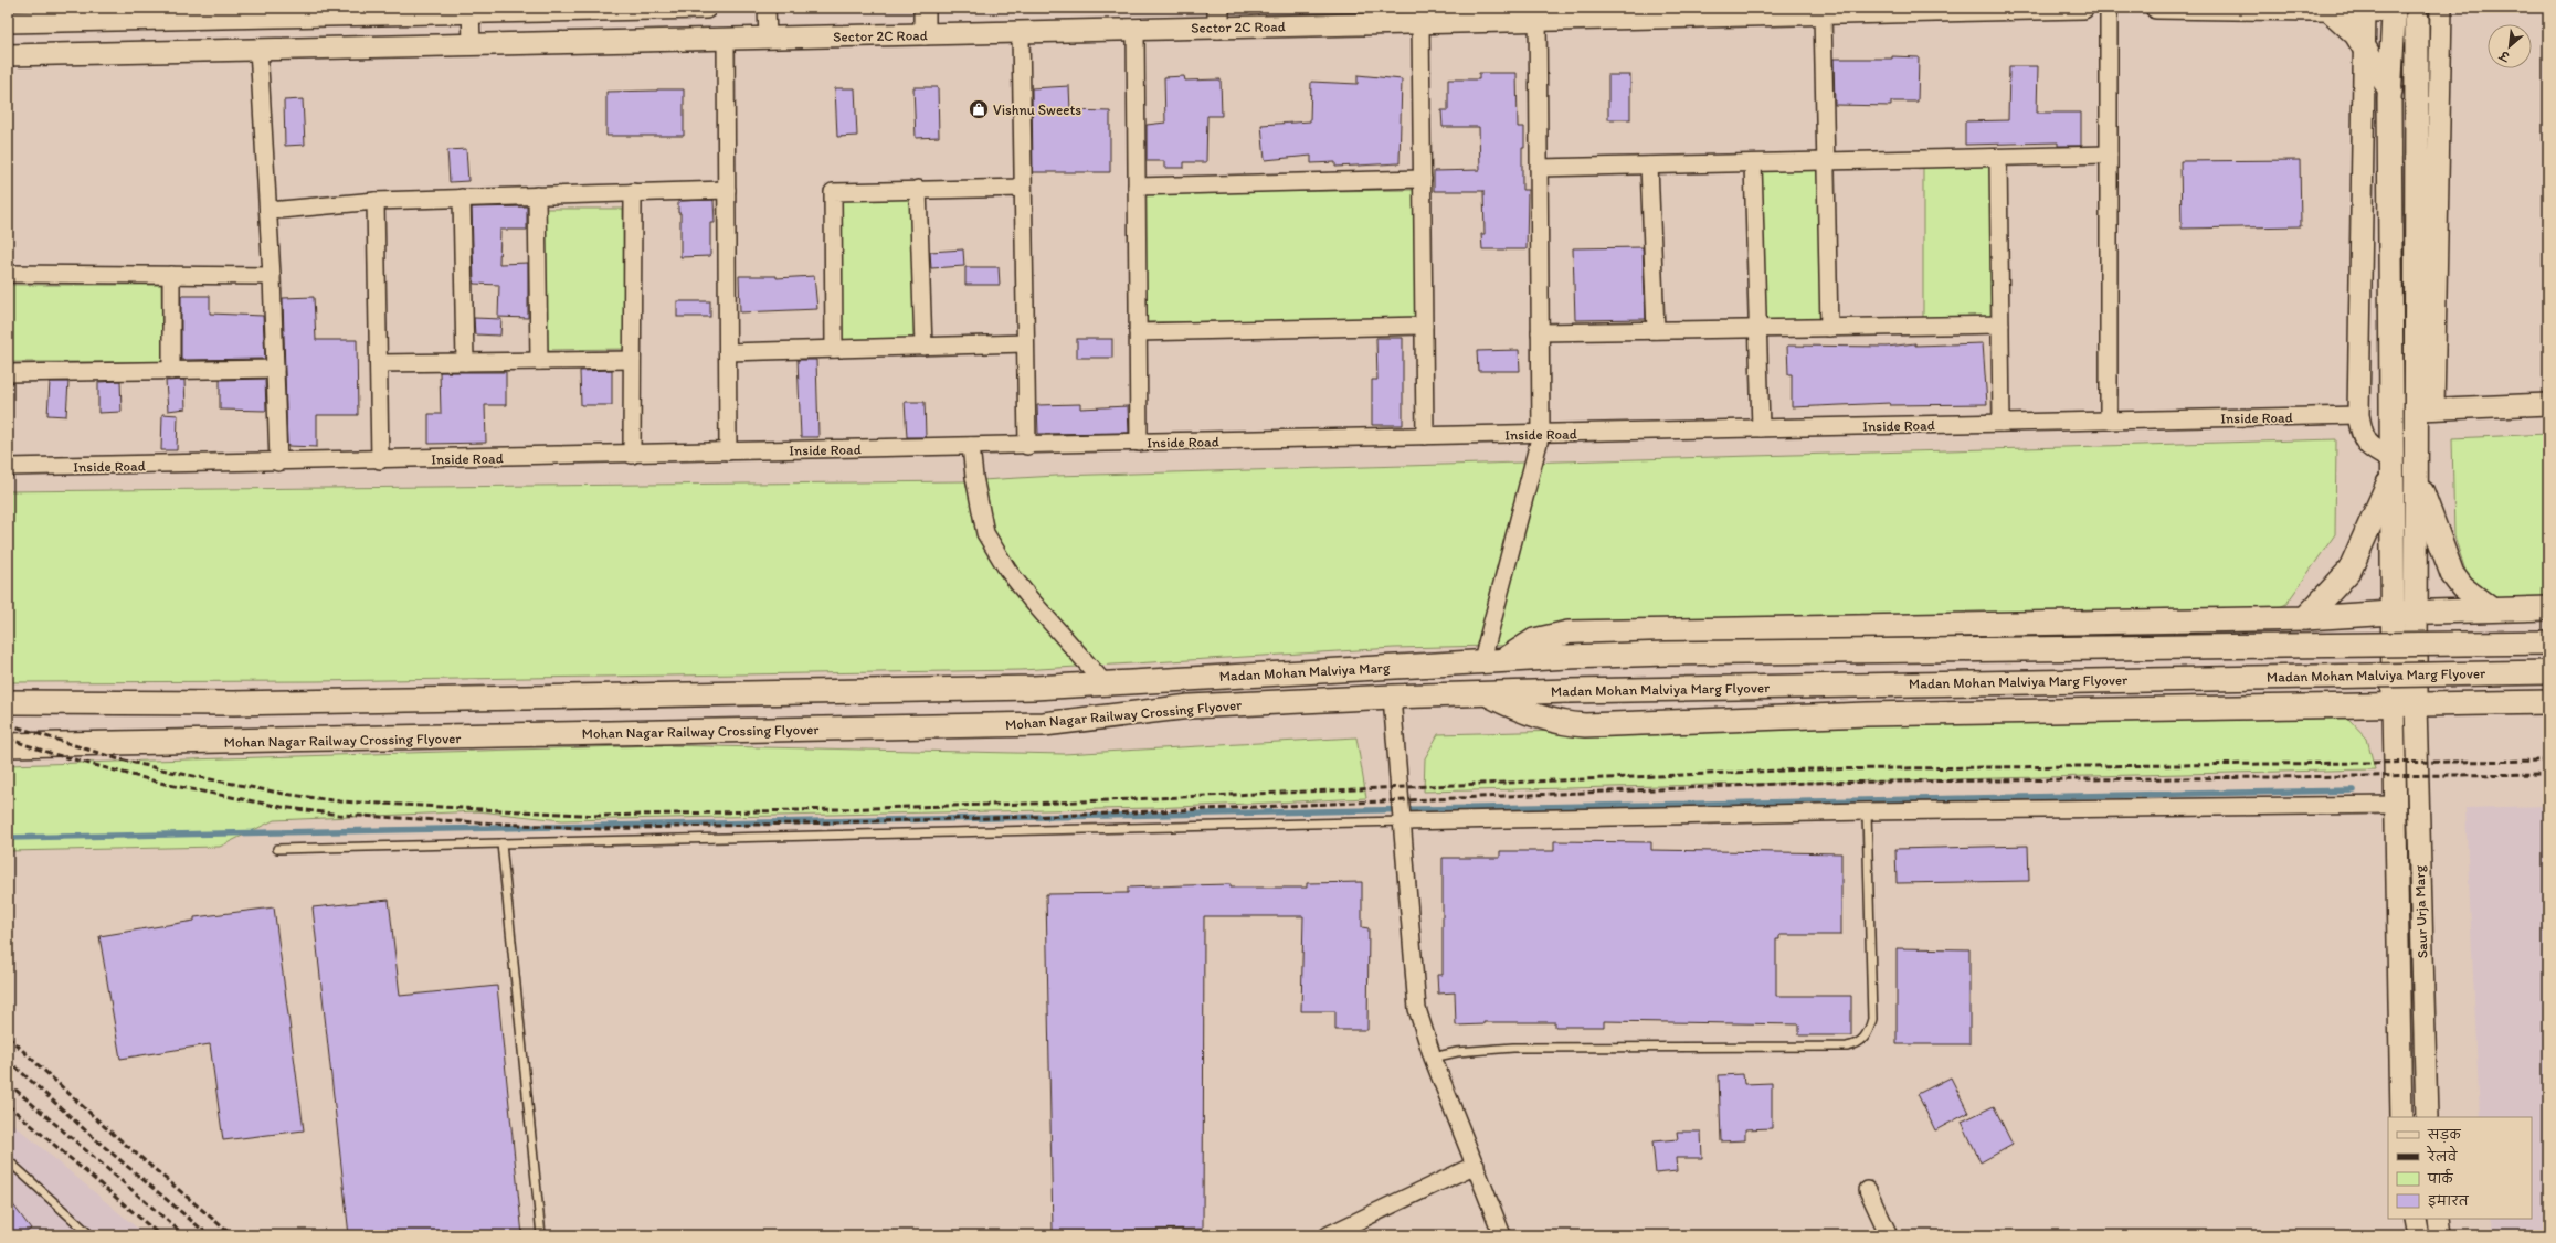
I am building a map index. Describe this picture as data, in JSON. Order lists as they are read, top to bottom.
{
  "streets": {
    "main road": ["Madan Mohan Malviya Marg", "Madan Mohan Malviya Marg Flyover", "Mohan Nagar Railway Crossing Flyover"],
    "street": ["Sector 2C Road", "Inside Road", "Saur Urja Marg"]
  },
  "crossings": [
    ["Madan Mohan Malviya Marg", "Madan Mohan Malviya Marg Flyover"],
    ["Madan Mohan Malviya Marg", "Mohan Nagar Railway Crossing Flyover"]
  ],
  "places": {
    "shop": ["Vishnu Sweets"]
  },
  "legend": [
    "सड़क",
    "रेलवे",
    "पार्क",
    "इमारत"
  ],
  "north": "bottom left"
}
